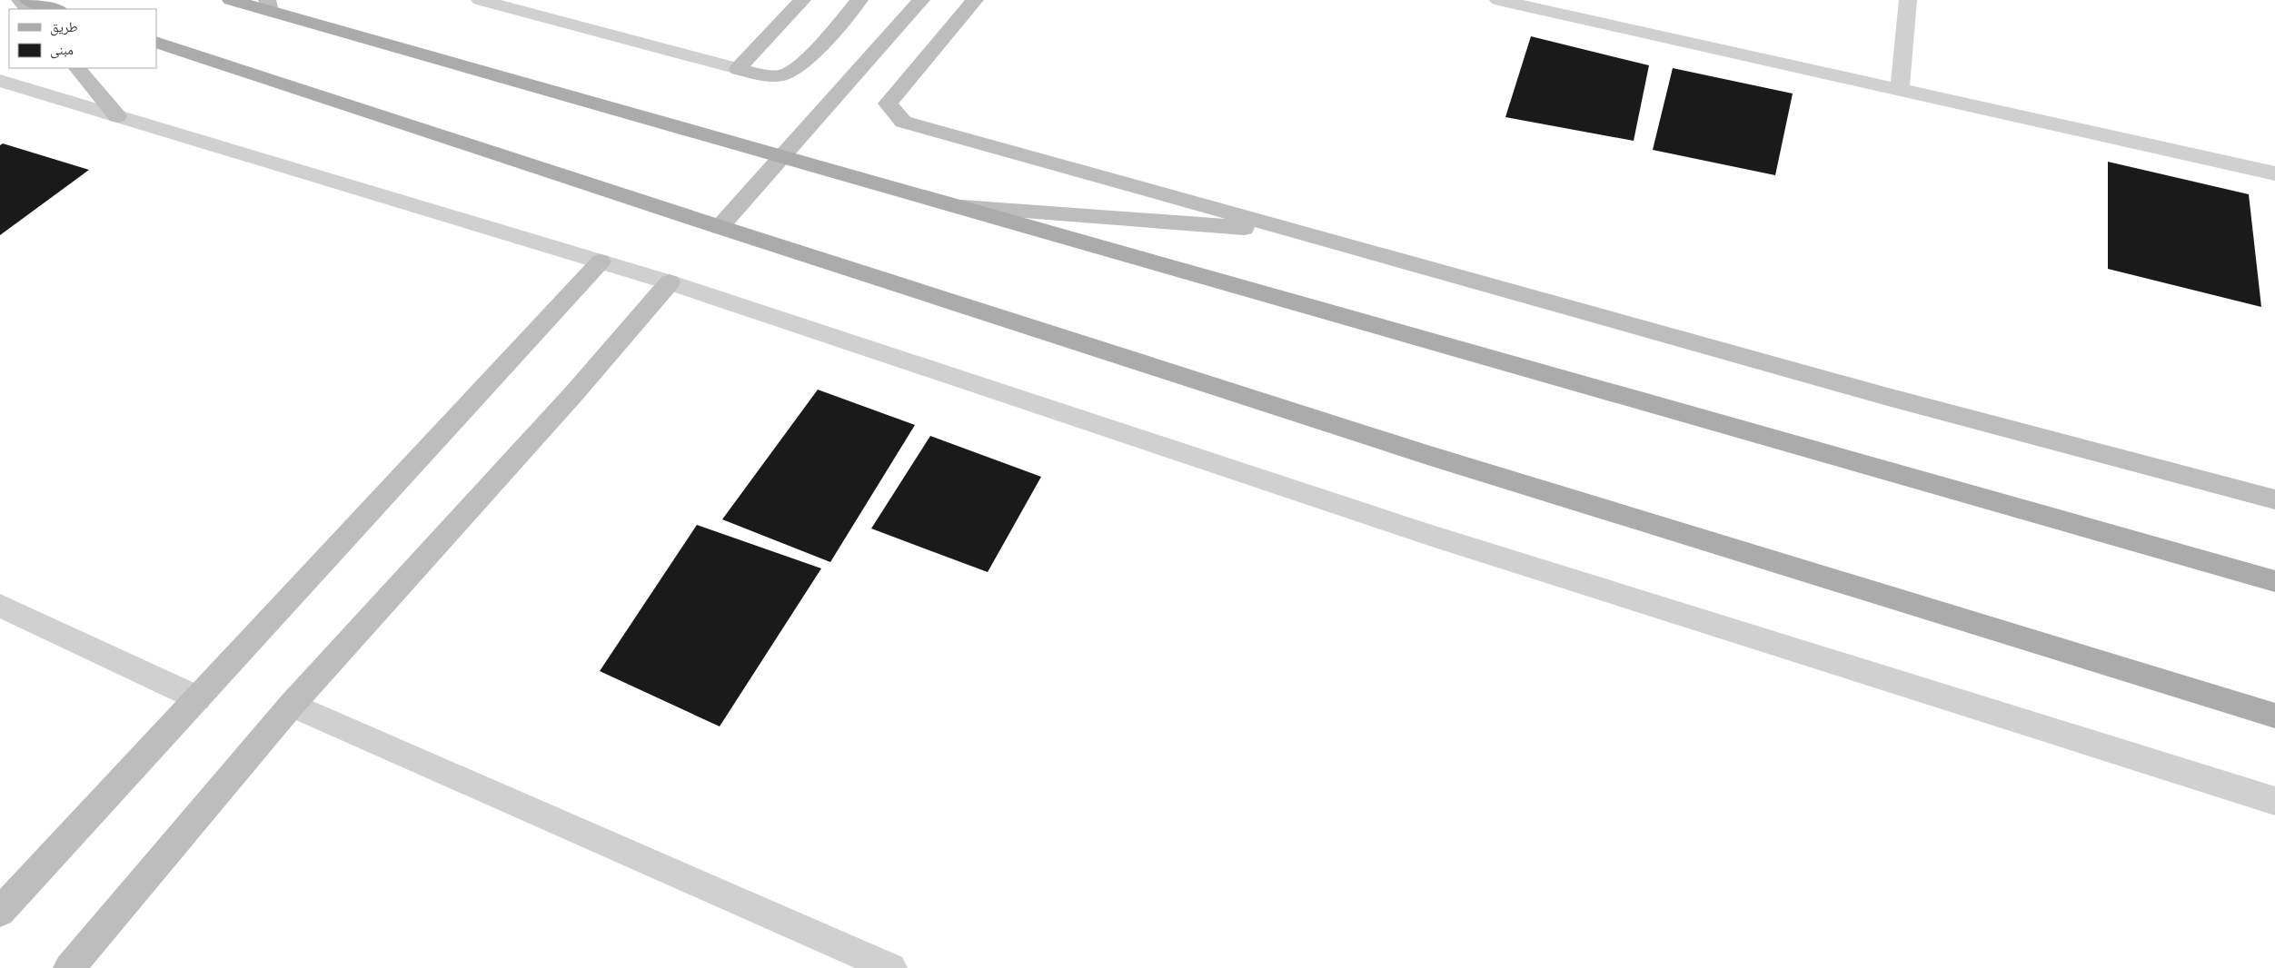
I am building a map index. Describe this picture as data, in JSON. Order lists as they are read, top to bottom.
{
  "legend": ["طريق", "مبنى"]
}
